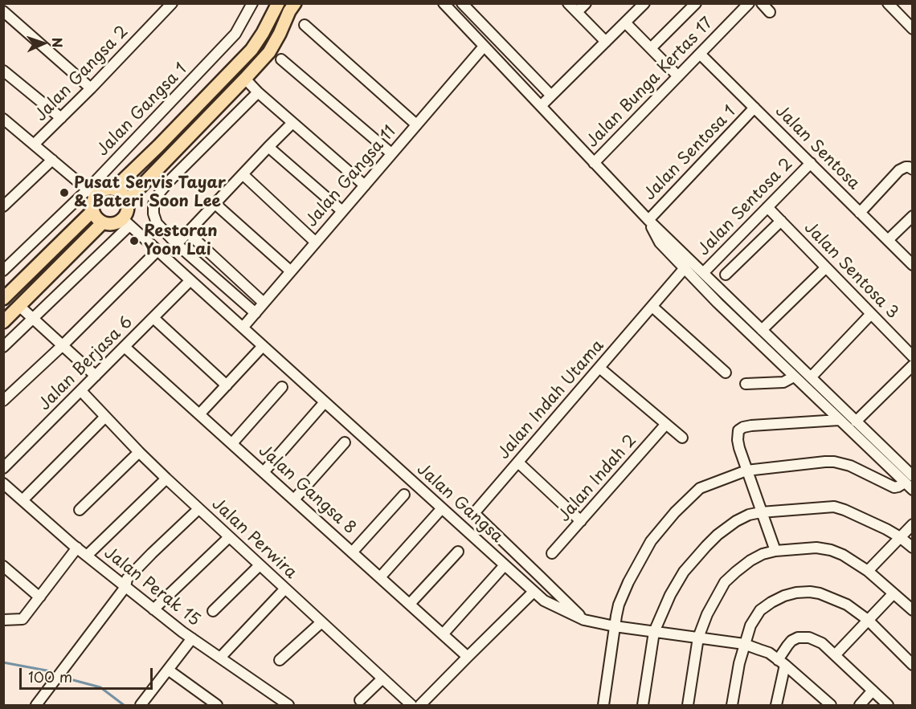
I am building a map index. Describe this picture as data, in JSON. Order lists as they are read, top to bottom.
{
  "streets": {
    "street": [
      "Jalan Gangsa 2",
      "Jalan Bunga Kertas 17",
      "Jalan Gangsa 1",
      "Jalan Sentosa",
      "Jalan Sentosa 1",
      "Jalan Gangsa 11",
      "Jalan Sentosa 2",
      "Jalan Sentosa 3",
      "Jalan Berjasa 6",
      "Jalan Indah Utama",
      "Jalan Indah 2",
      "Jalan Gangsa 8",
      "Jalan Gangsa",
      "Jalan Perwira",
      "Jalan Perak 15"
    ]
  },
  "crossings": [
    ["Jalan Bunga Kertas 17", "Jalan Sentosa"],
    ["Jalan Gangsa 1", "Jalan Gangsa"],
    ["Jalan Sentosa", "Jalan Sentosa 1"],
    ["Jalan Sentosa", "Jalan Sentosa 2"],
    ["Jalan Gangsa 11", "Jalan Gangsa"],
    ["Jalan Sentosa 2", "Jalan Sentosa 3"],
    ["Jalan Berjasa 6", "Jalan Gangsa 8"],
    ["Jalan Berjasa 6", "Jalan Gangsa"],
    ["Jalan Berjasa 6", "Jalan Perwira"],
    ["Jalan Indah Utama", "Jalan Gangsa"]
  ],
  "places": ["Pusat Servis Tayar & Bateri Soon Lee", "Restoran Yoon Lai"],
  "scale_bar": "100 m",
  "north": "right"
}
